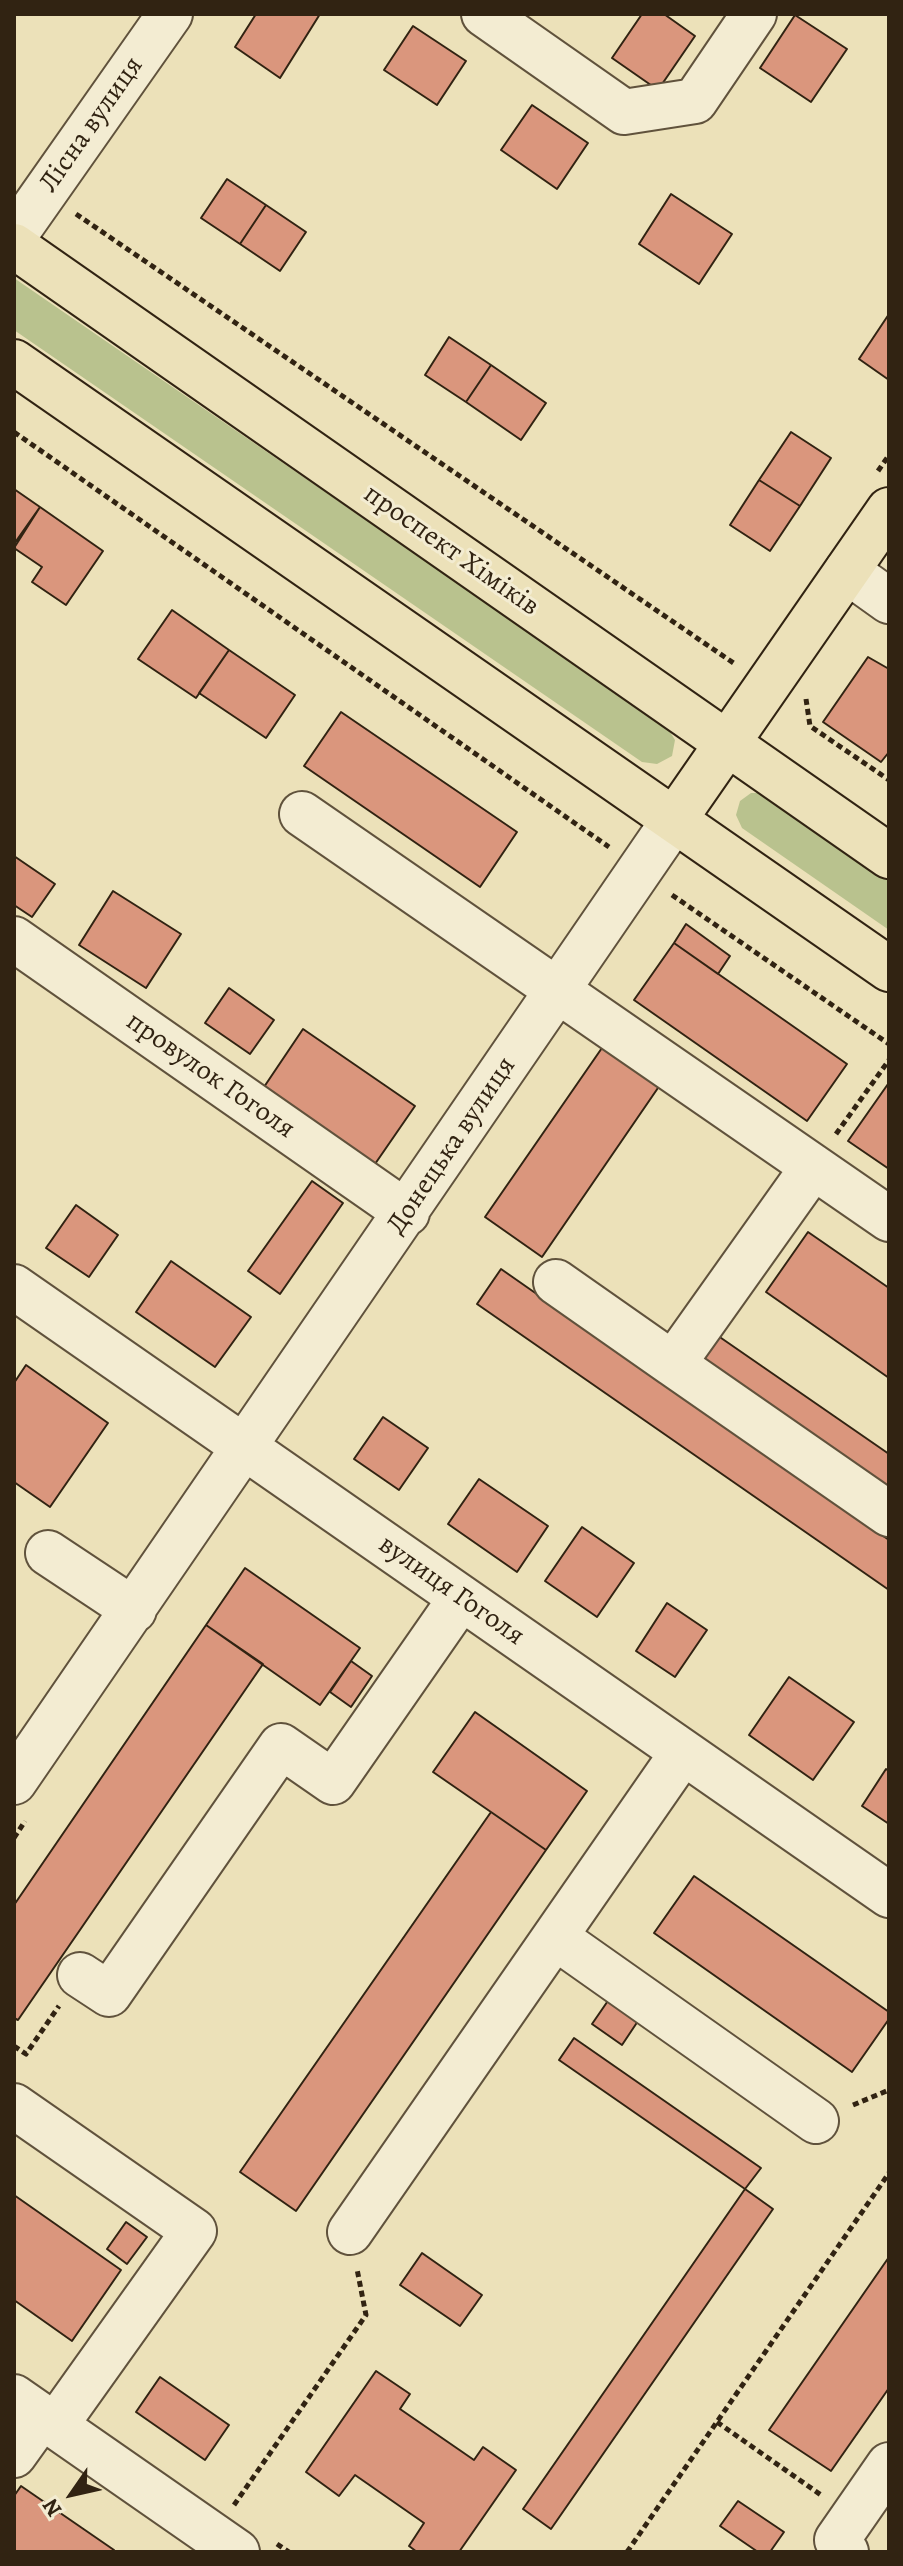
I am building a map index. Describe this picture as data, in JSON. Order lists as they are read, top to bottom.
{
  "streets": {
    "main road": ["проспект Хіміків", "Донецька вулиця"],
    "street": ["Лісна вулиця", "провулок Гоголя", "вулиця Гоголя"]
  },
  "crossings": [
    ["проспект Хіміків", "Донецька вулиця"],
    ["провулок Гоголя", "Донецька вулиця"],
    ["Донецька вулиця", "вулиця Гоголя"]
  ],
  "north": "bottom left"
}
